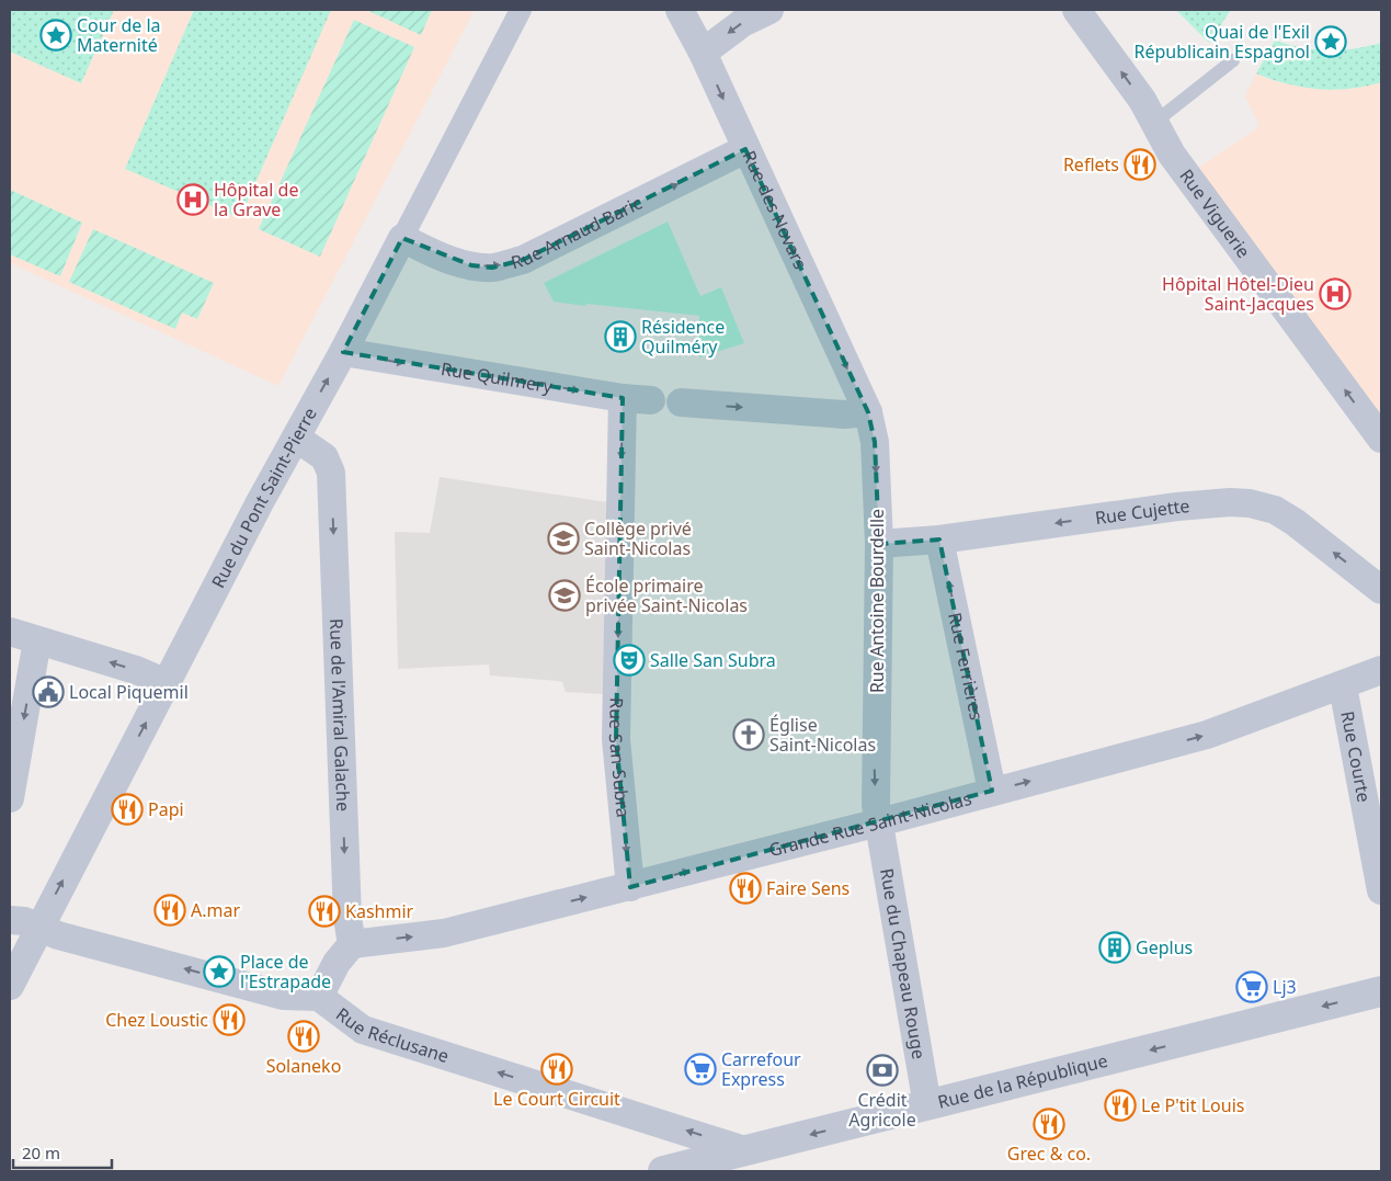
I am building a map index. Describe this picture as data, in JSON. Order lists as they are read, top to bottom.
{
  "streets": {
    "street": [
      "Rue des Novars",
      "Rue Viguerie",
      "Rue Arnaud Baric",
      "Rue Quilmery",
      "Rue du Pont Saint-Pierre",
      "Rue Cujette",
      "Rue Antoine Bourdelle",
      "Rue Ferrières",
      "Rue de l'Amiral Galache",
      "Rue Courte",
      "Rue San-Subra",
      "Grande Rue Saint-Nicolas",
      "Rue du Chapeau Rouge",
      "Rue Réclusane",
      "Rue de la République"
    ]
  },
  "crossings": [
    ["Rue des Novars", "Rue Arnaud Baric"],
    ["Rue des Novars", "Rue Antoine Bourdelle"],
    ["Rue Arnaud Baric", "Rue du Pont Saint-Pierre"],
    ["Rue Quilmery", "Rue du Pont Saint-Pierre"],
    ["Rue Quilmery", "Rue San-Subra"],
    ["Rue du Pont Saint-Pierre", "Rue de l'Amiral Galache"],
    ["Rue du Pont Saint-Pierre", "Rue Réclusane"],
    ["Rue Cujette", "Rue Antoine Bourdelle"],
    ["Rue Cujette", "Rue Ferrières"],
    ["Rue Antoine Bourdelle", "Grande Rue Saint-Nicolas"],
    ["Rue Antoine Bourdelle", "Rue du Chapeau Rouge"],
    ["Rue Ferrières", "Grande Rue Saint-Nicolas"],
    ["Rue de l'Amiral Galache", "Grande Rue Saint-Nicolas"],
    ["Rue Courte", "Grande Rue Saint-Nicolas"],
    ["Rue San-Subra", "Grande Rue Saint-Nicolas"],
    ["Grande Rue Saint-Nicolas", "Rue du Chapeau Rouge"],
    ["Rue du Chapeau Rouge", "Rue de la République"],
    ["Rue Réclusane", "Rue de la République"]
  ],
  "one_way": [
    "Rue des Novars",
    "Rue Viguerie",
    "Rue Quilmery",
    "Rue Cujette",
    "Rue Antoine Bourdelle",
    "Rue Ferrières",
    "Rue de l'Amiral Galache",
    "Rue San-Subra",
    "Grande Rue Saint-Nicolas",
    "Rue Réclusane",
    "Rue de la République"
  ],
  "places": {
    "place": ["Cour de la Maternité", "Quai de l'Exil Républicain Espagnol", "Place de l'Estrapade"],
    "restaurant": [
      "Reflets",
      "Papi",
      "Faire Sens",
      "A.mar",
      "Kashmir",
      "Chez Loustic",
      "Solaneko",
      "Le Court Circuit",
      "Le P'tit Louis",
      "Grec & co."
    ],
    "hospital": ["Hôpital de la Grave", "Hôpital Hôtel-Dieu Saint-Jacques"],
    "building": ["Résidence Quilméry", "Geplus"],
    "school or university": ["Collège privé Saint-Nicolas", "École primaire privée Saint-Nicolas"],
    "theatre": ["Salle San Subra"],
    "public building": ["Local Piquemil"],
    "church": ["Église Saint-Nicolas"],
    "supermarket": ["Lj3", "Carrefour Express"],
    "bank": ["Crédit Agricole"]
  },
  "scale_bar": "20 m"
}
